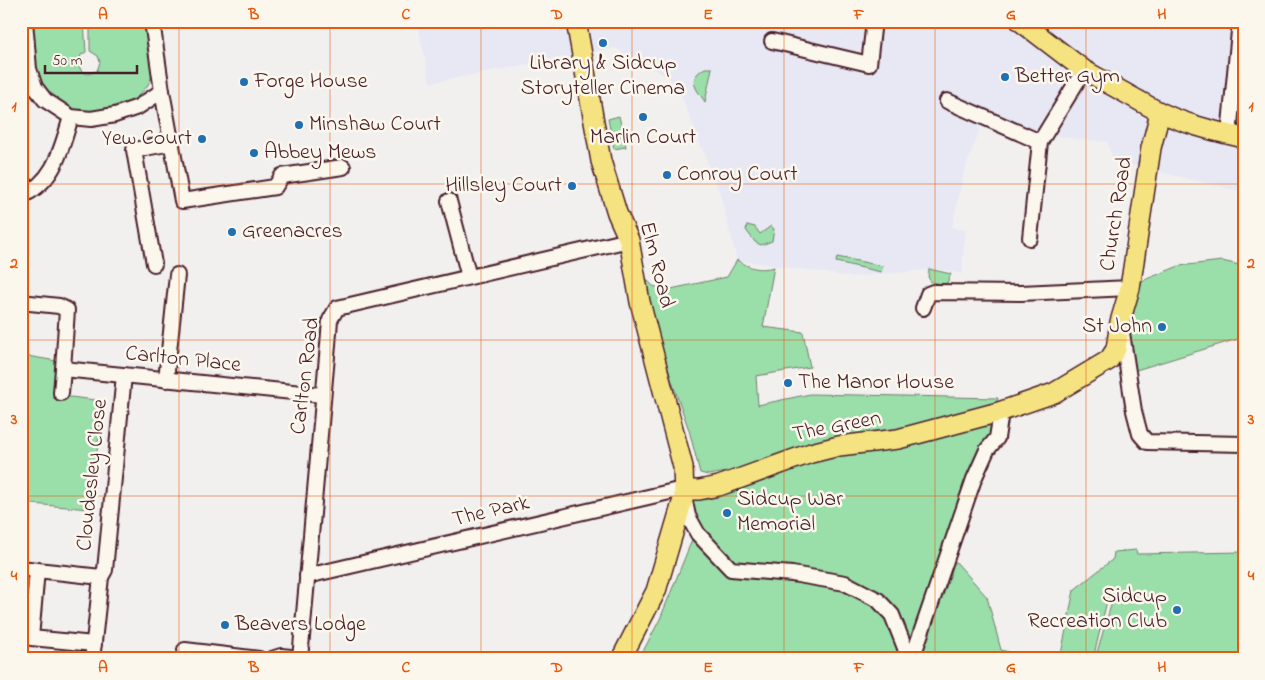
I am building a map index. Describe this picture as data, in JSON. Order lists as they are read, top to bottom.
{
  "streets": {
    "main road": ["Church Road", "Elm Road", "The Green"],
    "street": [
      "Carlton Place",
      "Carlton Road",
      "Cloudesley Close",
      "The Park"
    ]
  },
  "crossings": [
    ["Church Road", "The Green"],
    ["Elm Road", "Carlton Road"],
    ["Elm Road", "The Green"],
    ["Elm Road", "The Park"],
    ["Carlton Place", "Carlton Road"],
    ["Carlton Place", "Cloudesley Close"],
    ["Carlton Road", "The Park"],
    ["The Green", "The Park"]
  ],
  "places": [
    "Library & Sidcup Storyteller Cinema",
    "Better Gym",
    "Forge House",
    "Marlin Court",
    "Minshaw Court",
    "Yew Court",
    "Abbey Mews",
    "Conroy Court",
    "Hillsley Court",
    "Greenacres",
    "St John",
    "The Manor House",
    "Sidcup War Memorial",
    "Sidcup Recreation Club",
    "Beavers Lodge"
  ],
  "scale_bar": "50 m",
  "grid": {
    "columns": [
      "A",
      "B",
      "C",
      "D",
      "E",
      "F",
      "G",
      "H"
    ],
    "rows": [
      "1",
      "2",
      "3",
      "4"
    ]
  }
}
